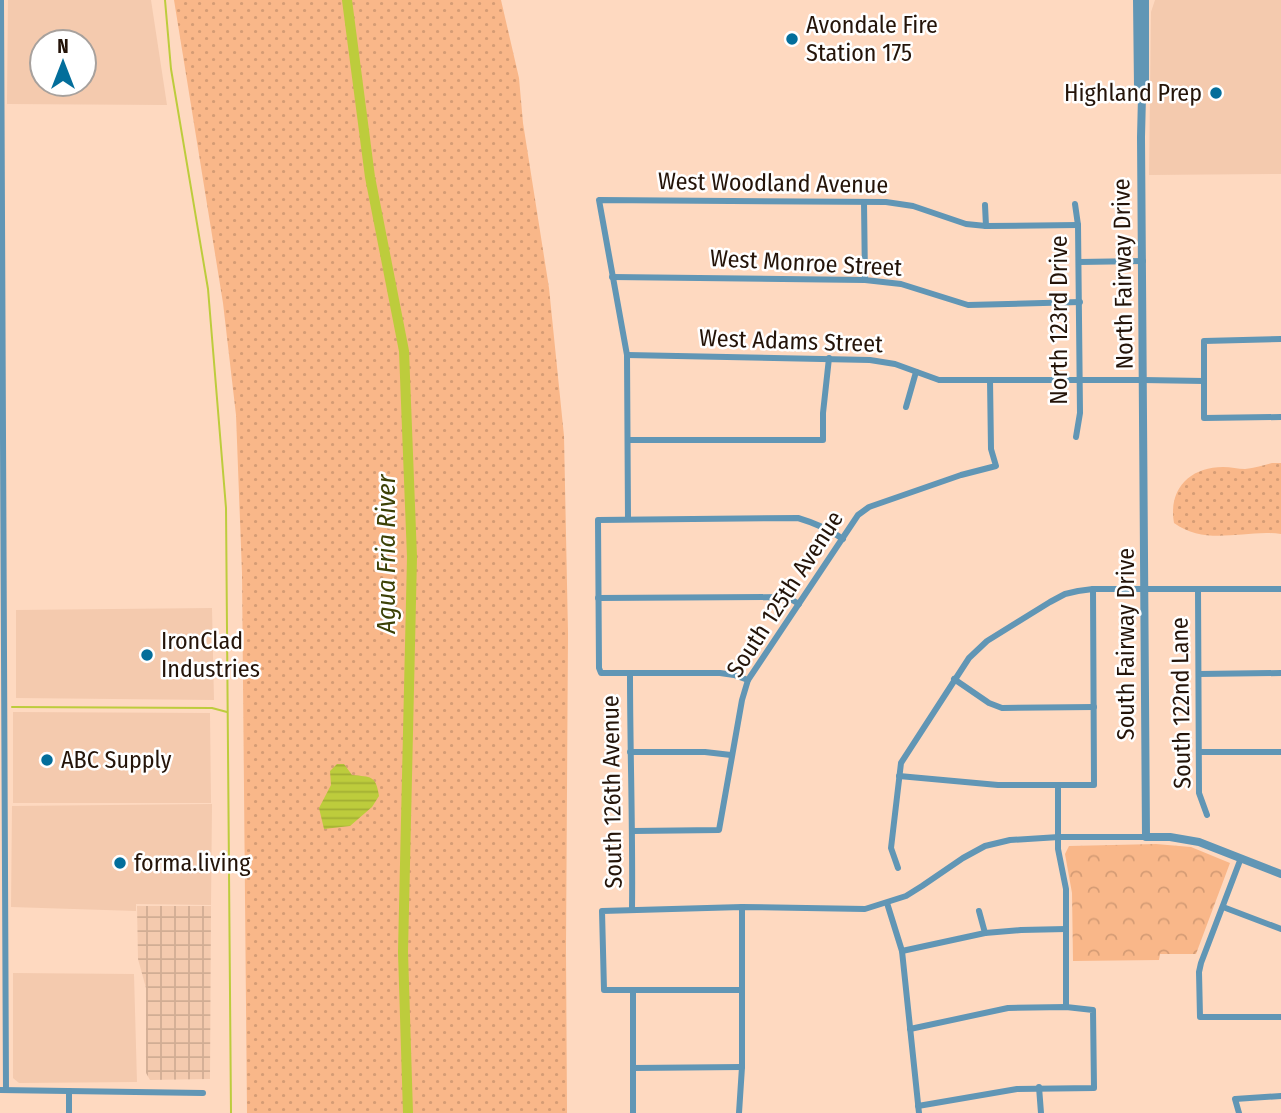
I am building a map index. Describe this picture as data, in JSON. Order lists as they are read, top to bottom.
{
  "streets": {
    "street": [
      "West Woodland Avenue",
      "West Monroe Street",
      "North Fairway Drive",
      "North 123rd Drive",
      "West Adams Street",
      "South 125th Avenue",
      "South Fairway Drive",
      "South 122nd Lane",
      "South 126th Avenue"
    ]
  },
  "crossings": [
    ["West Woodland Avenue", "West Monroe Street"],
    ["West Woodland Avenue", "North 123rd Drive"],
    ["West Monroe Street", "North 123rd Drive"],
    ["North Fairway Drive", "West Adams Street"],
    ["North Fairway Drive", "South Fairway Drive"],
    ["North 123rd Drive", "West Adams Street"],
    ["West Adams Street", "South 125th Avenue"],
    ["South 125th Avenue", "South 126th Avenue"]
  ],
  "water": ["Agua Fria River"],
  "places": [
    "Avondale Fire Station 175",
    "Highland Prep",
    "IronClad Industries",
    "ABC Supply",
    "forma.living"
  ],
  "north": "top"
}
